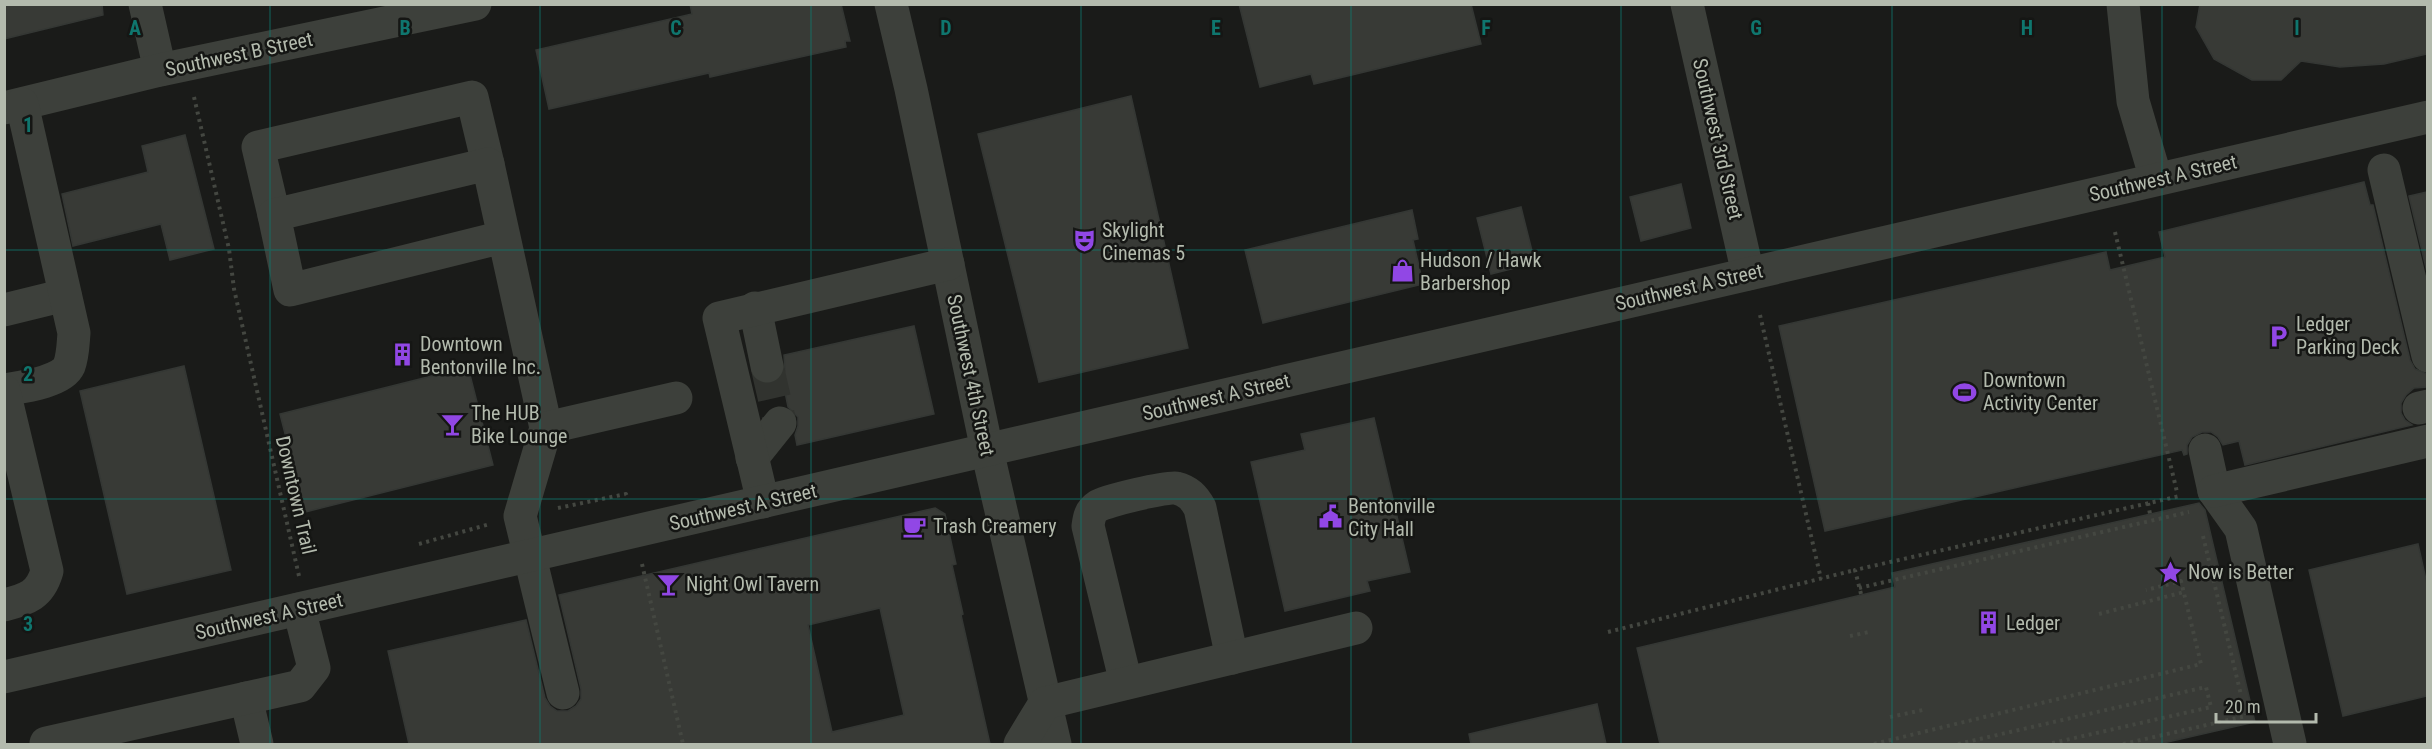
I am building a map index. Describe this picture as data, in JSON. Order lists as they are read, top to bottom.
{
  "streets": {
    "street": [
      "Southwest B Street",
      "Southwest 3rd Street",
      "Southwest A Street",
      "Southwest 4th Street"
    ],
    "path": ["Downtown Trail"]
  },
  "crossings": [
    ["Southwest 3rd Street", "Southwest A Street"],
    ["Southwest A Street", "Southwest 4th Street"]
  ],
  "places": {
    "theatre": ["Skylight Cinemas 5"],
    "shop": ["Hudson / Hawk Barbershop"],
    "parking": ["Ledger Parking Deck"],
    "building": ["Downtown Bentonville Inc.", "Ledger"],
    "sports": ["Downtown Activity Center"],
    "bar": ["The HUB Bike Lounge", "Night Owl Tavern"],
    "public building": ["Bentonville City Hall"],
    "cafe": ["Trash Creamery"],
    "place": ["Now is Better"]
  },
  "scale_bar": "20 m",
  "grid": {
    "columns": [
      "A",
      "B",
      "C",
      "D",
      "E",
      "F",
      "G",
      "H",
      "I"
    ],
    "rows": ["1", "2", "3"]
  }
}
